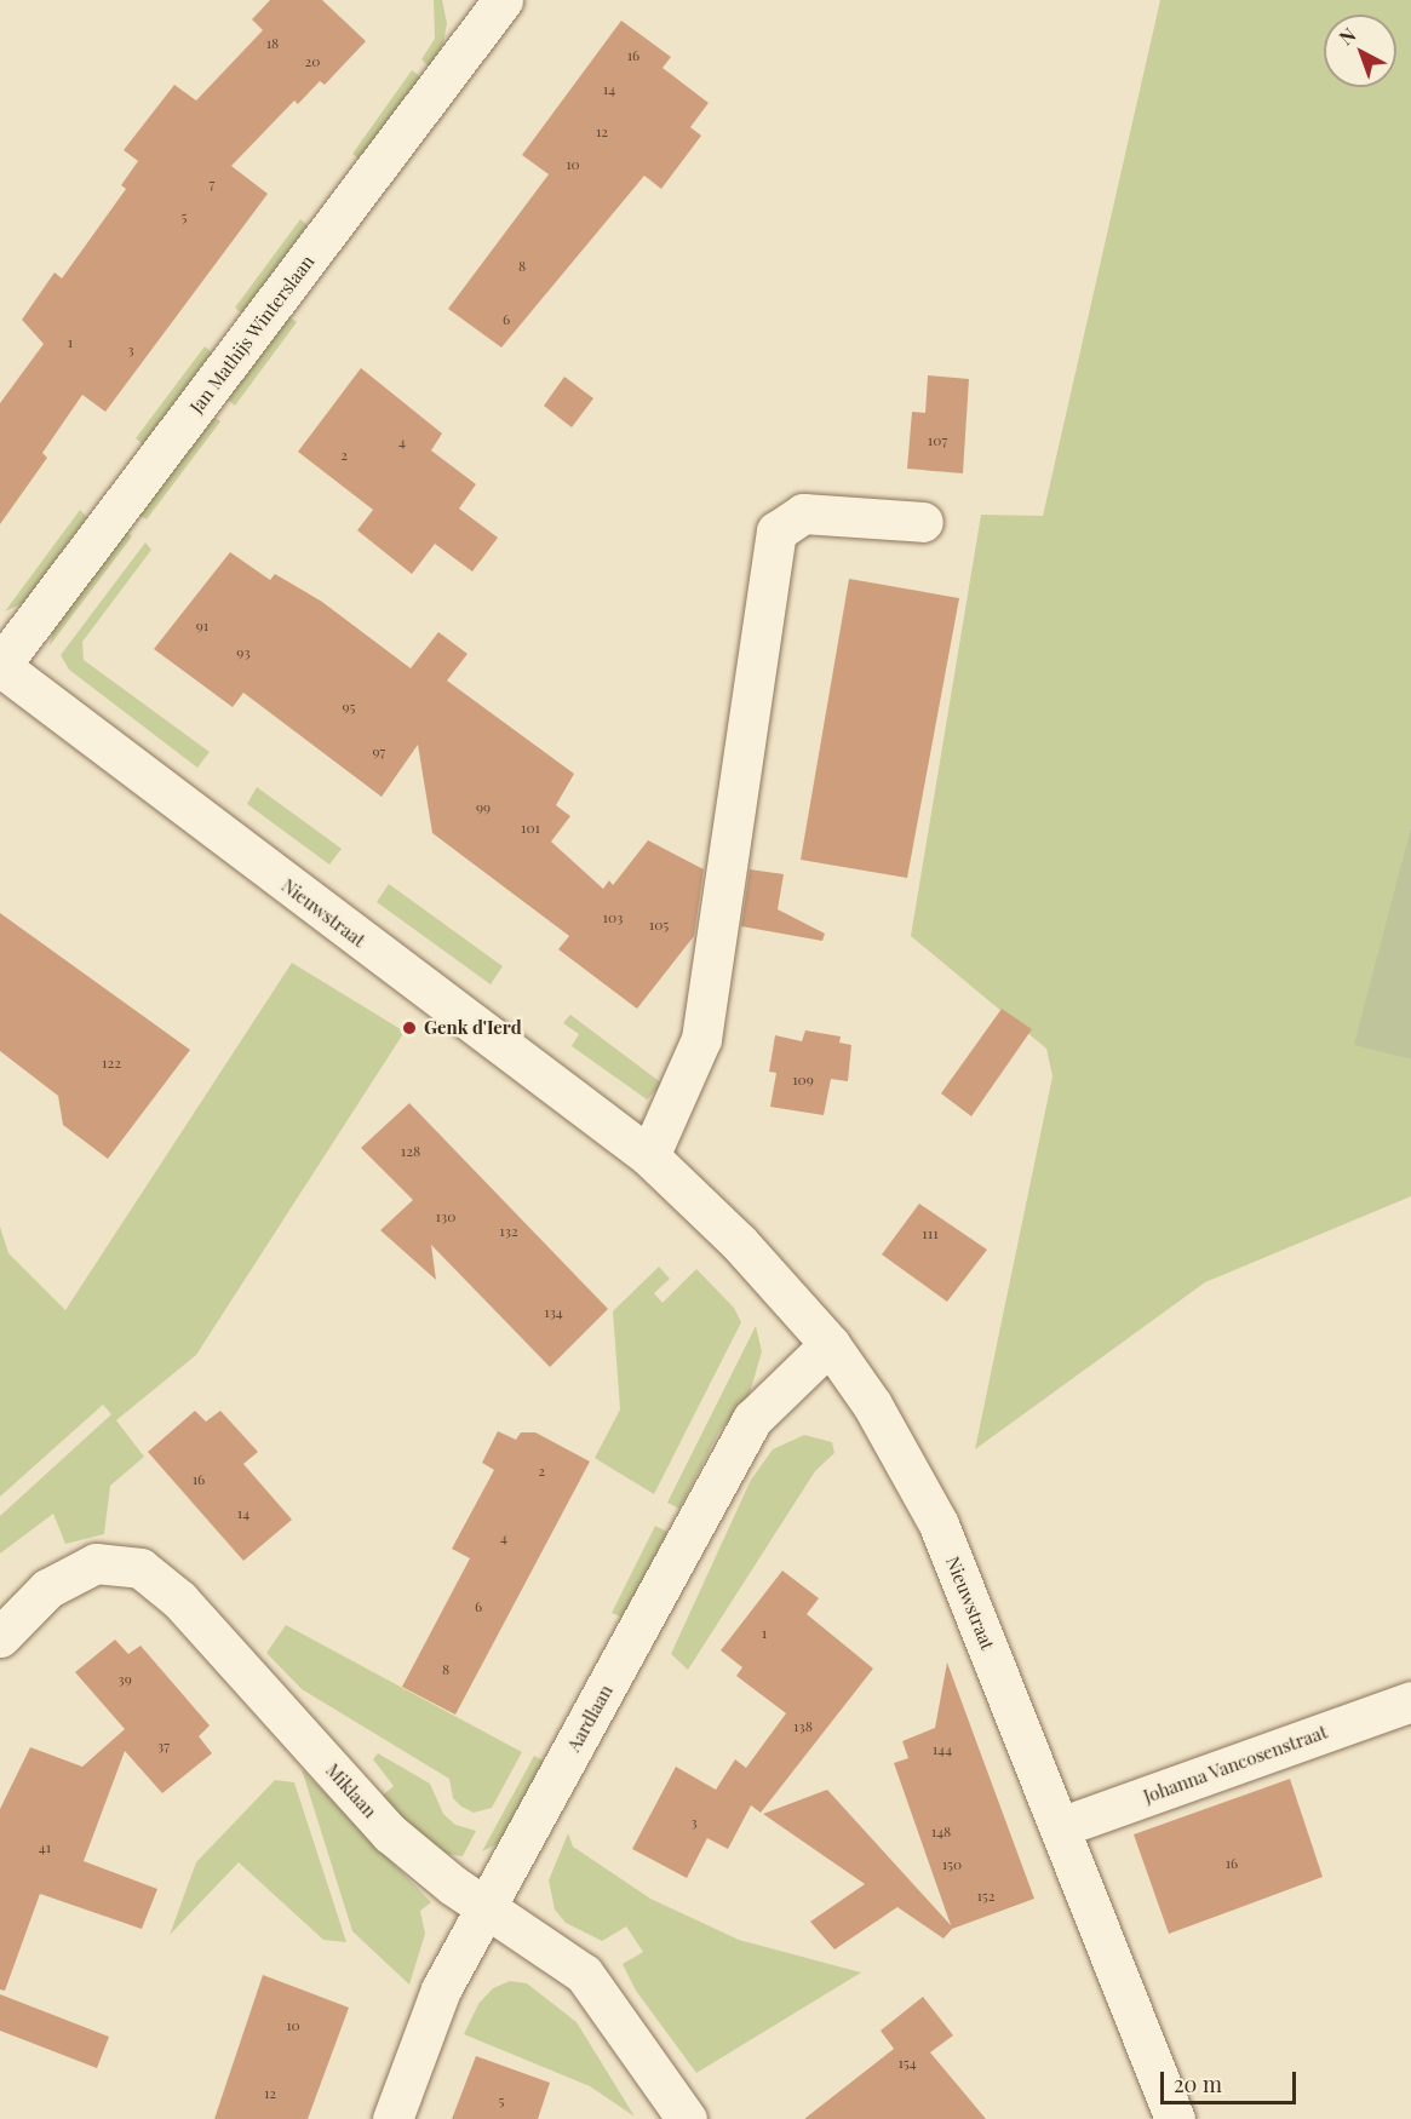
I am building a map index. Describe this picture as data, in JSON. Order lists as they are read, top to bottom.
{
  "streets": {
    "street": [
      "Jan Mathijs Winterslaan",
      "Nieuwstraat",
      "Aardlaan",
      "Johanna Vancosenstraat",
      "Miklaan"
    ]
  },
  "crossings": [
    ["Jan Mathijs Winterslaan", "Nieuwstraat"],
    ["Nieuwstraat", "Aardlaan"],
    ["Nieuwstraat", "Johanna Vancosenstraat"],
    ["Aardlaan", "Miklaan"]
  ],
  "places": ["Genk d'Ierd"],
  "house_numbers": [
    "18",
    "16",
    "20",
    "14",
    "12",
    "10",
    "7",
    "5",
    "8",
    "6",
    "1",
    "3",
    "107",
    "4",
    "2",
    "91",
    "93",
    "95",
    "97",
    "99",
    "101",
    "103",
    "105",
    "122",
    "109",
    "128",
    "130",
    "132",
    "111",
    "134",
    "2",
    "16",
    "14",
    "4",
    "6",
    "1",
    "8",
    "39",
    "138",
    "37",
    "144",
    "3",
    "148",
    "41",
    "16",
    "150",
    "152",
    "10",
    "154",
    "12",
    "5"
  ],
  "scale_bar": "20 m",
  "north": "top left"
}
